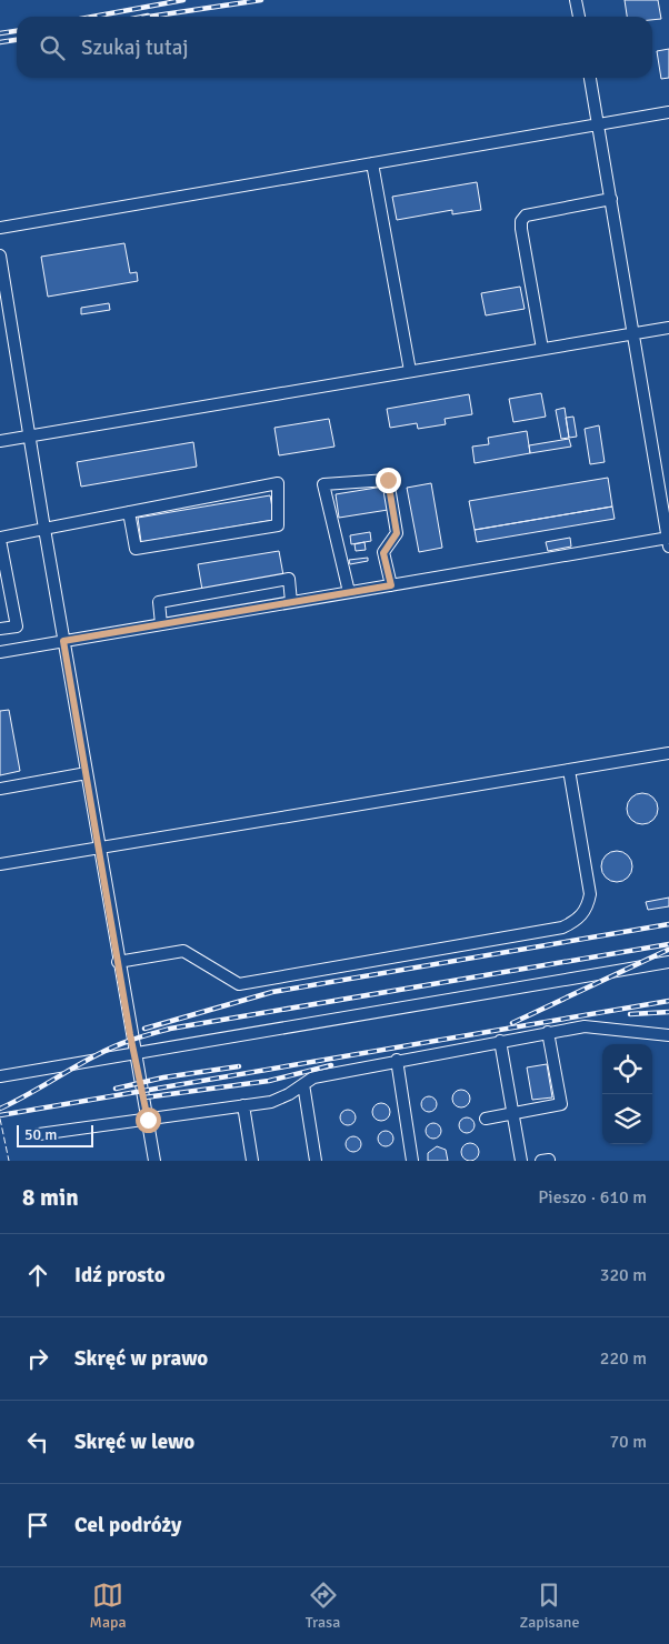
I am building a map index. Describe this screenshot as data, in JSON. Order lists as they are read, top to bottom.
{
  "scale_bar": "50 m",
  "page": {
    "search": "Szukaj tutaj",
    "scale": "50 m",
    "heading": ["8 min", "Pieszo · 610 m"],
    "list": [
      ["Idź prosto", "320 m"],
      ["Skręć w prawo", "220 m"],
      ["Skręć w lewo", "70 m"],
      "Cel podróży"
    ],
    "nav": ["Mapa", "Trasa", "Zapisane"]
  }
}
